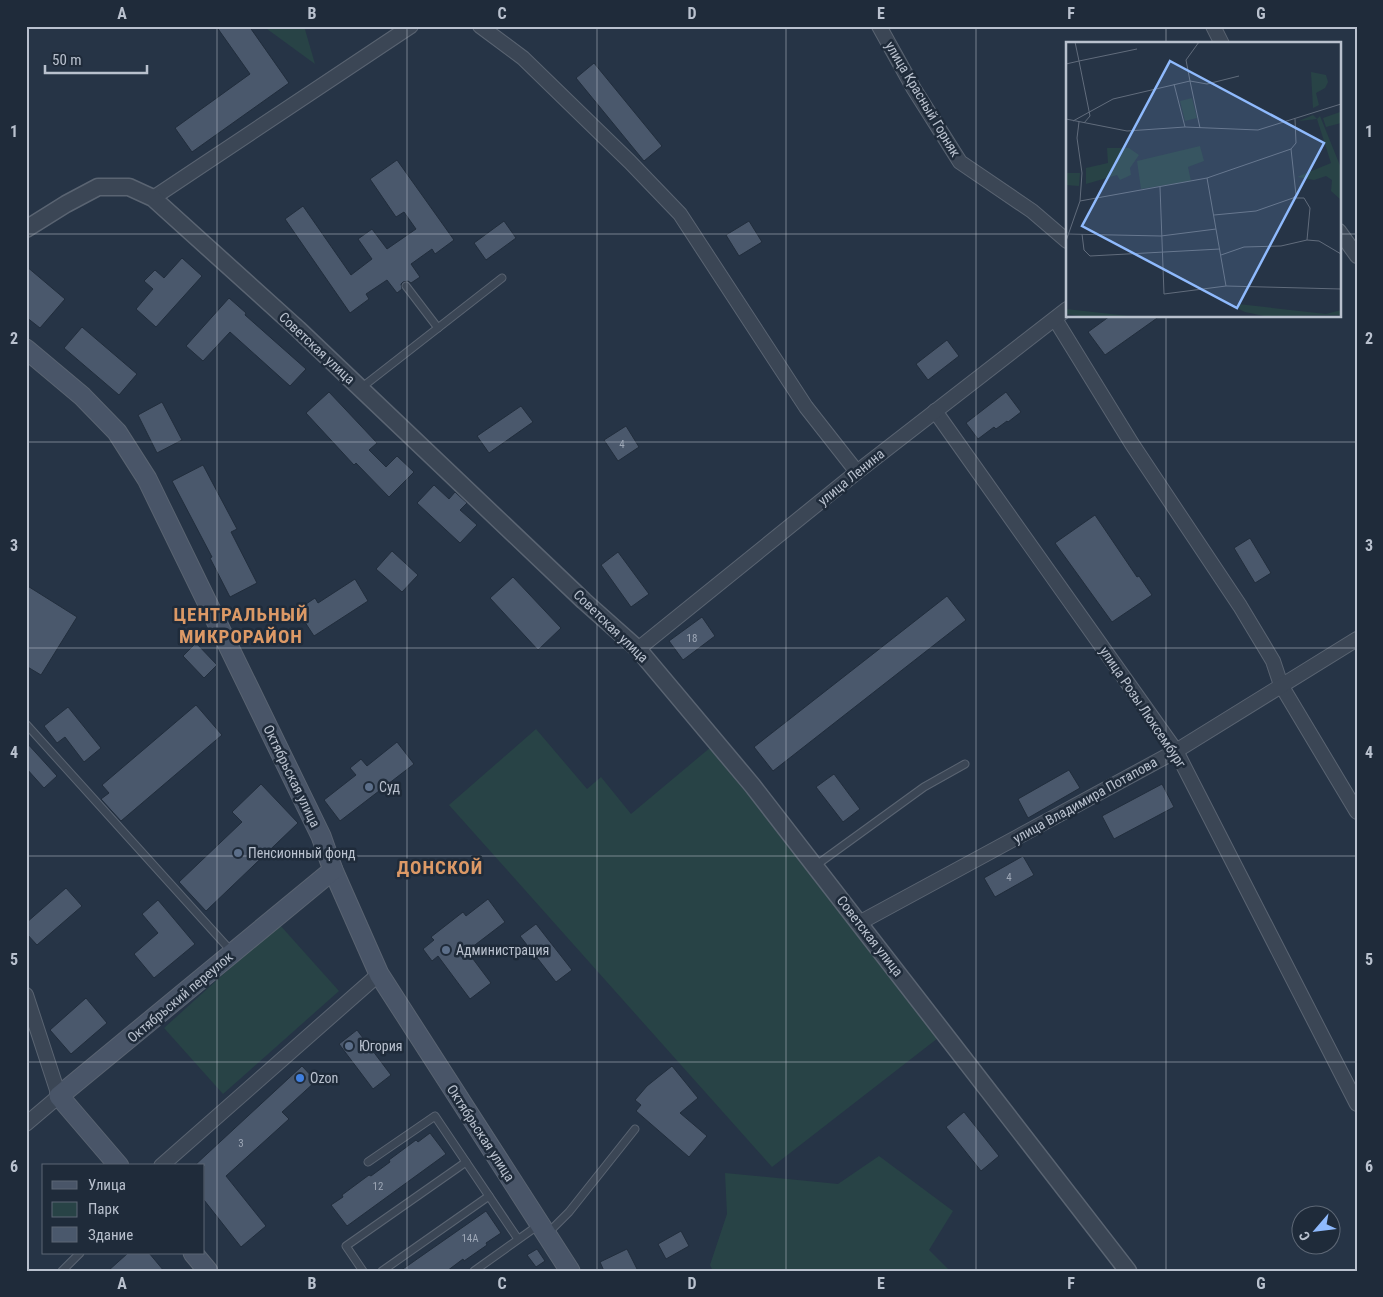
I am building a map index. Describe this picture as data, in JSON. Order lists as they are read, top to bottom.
{
  "streets": {
    "main road": ["Октябрьская улица", "Октябрьский переулок"],
    "street": [
      "улица Красный Горняк",
      "Советская улица",
      "улица Ленина",
      "улица Розы Люксембург",
      "улица Владимира Потапова"
    ]
  },
  "crossings": [
    ["Советская улица", "улица Ленина"],
    ["Советская улица", "улица Владимира Потапова"],
    ["улица Ленина", "улица Розы Люксембург"],
    ["улица Розы Люксембург", "улица Владимира Потапова"],
    ["Октябрьская улица", "Октябрьский переулок"]
  ],
  "districts": ["ЦЕНТРАЛЬНЫЙ МИКРОРАЙОН", "ДОНСКОЙ"],
  "places": [
    "Суд",
    "Пенсионный фонд",
    "Администрация",
    "Югория",
    "Ozon"
  ],
  "house_numbers": [
    "4",
    "18",
    "4",
    "3",
    "12",
    "14А"
  ],
  "legend": ["Улица", "Парк", "Здание"],
  "scale_bar": "50 m",
  "north": "bottom left",
  "grid": {
    "columns": [
      "A",
      "B",
      "C",
      "D",
      "E",
      "F",
      "G"
    ],
    "rows": [
      "1",
      "2",
      "3",
      "4",
      "5",
      "6"
    ]
  }
}
